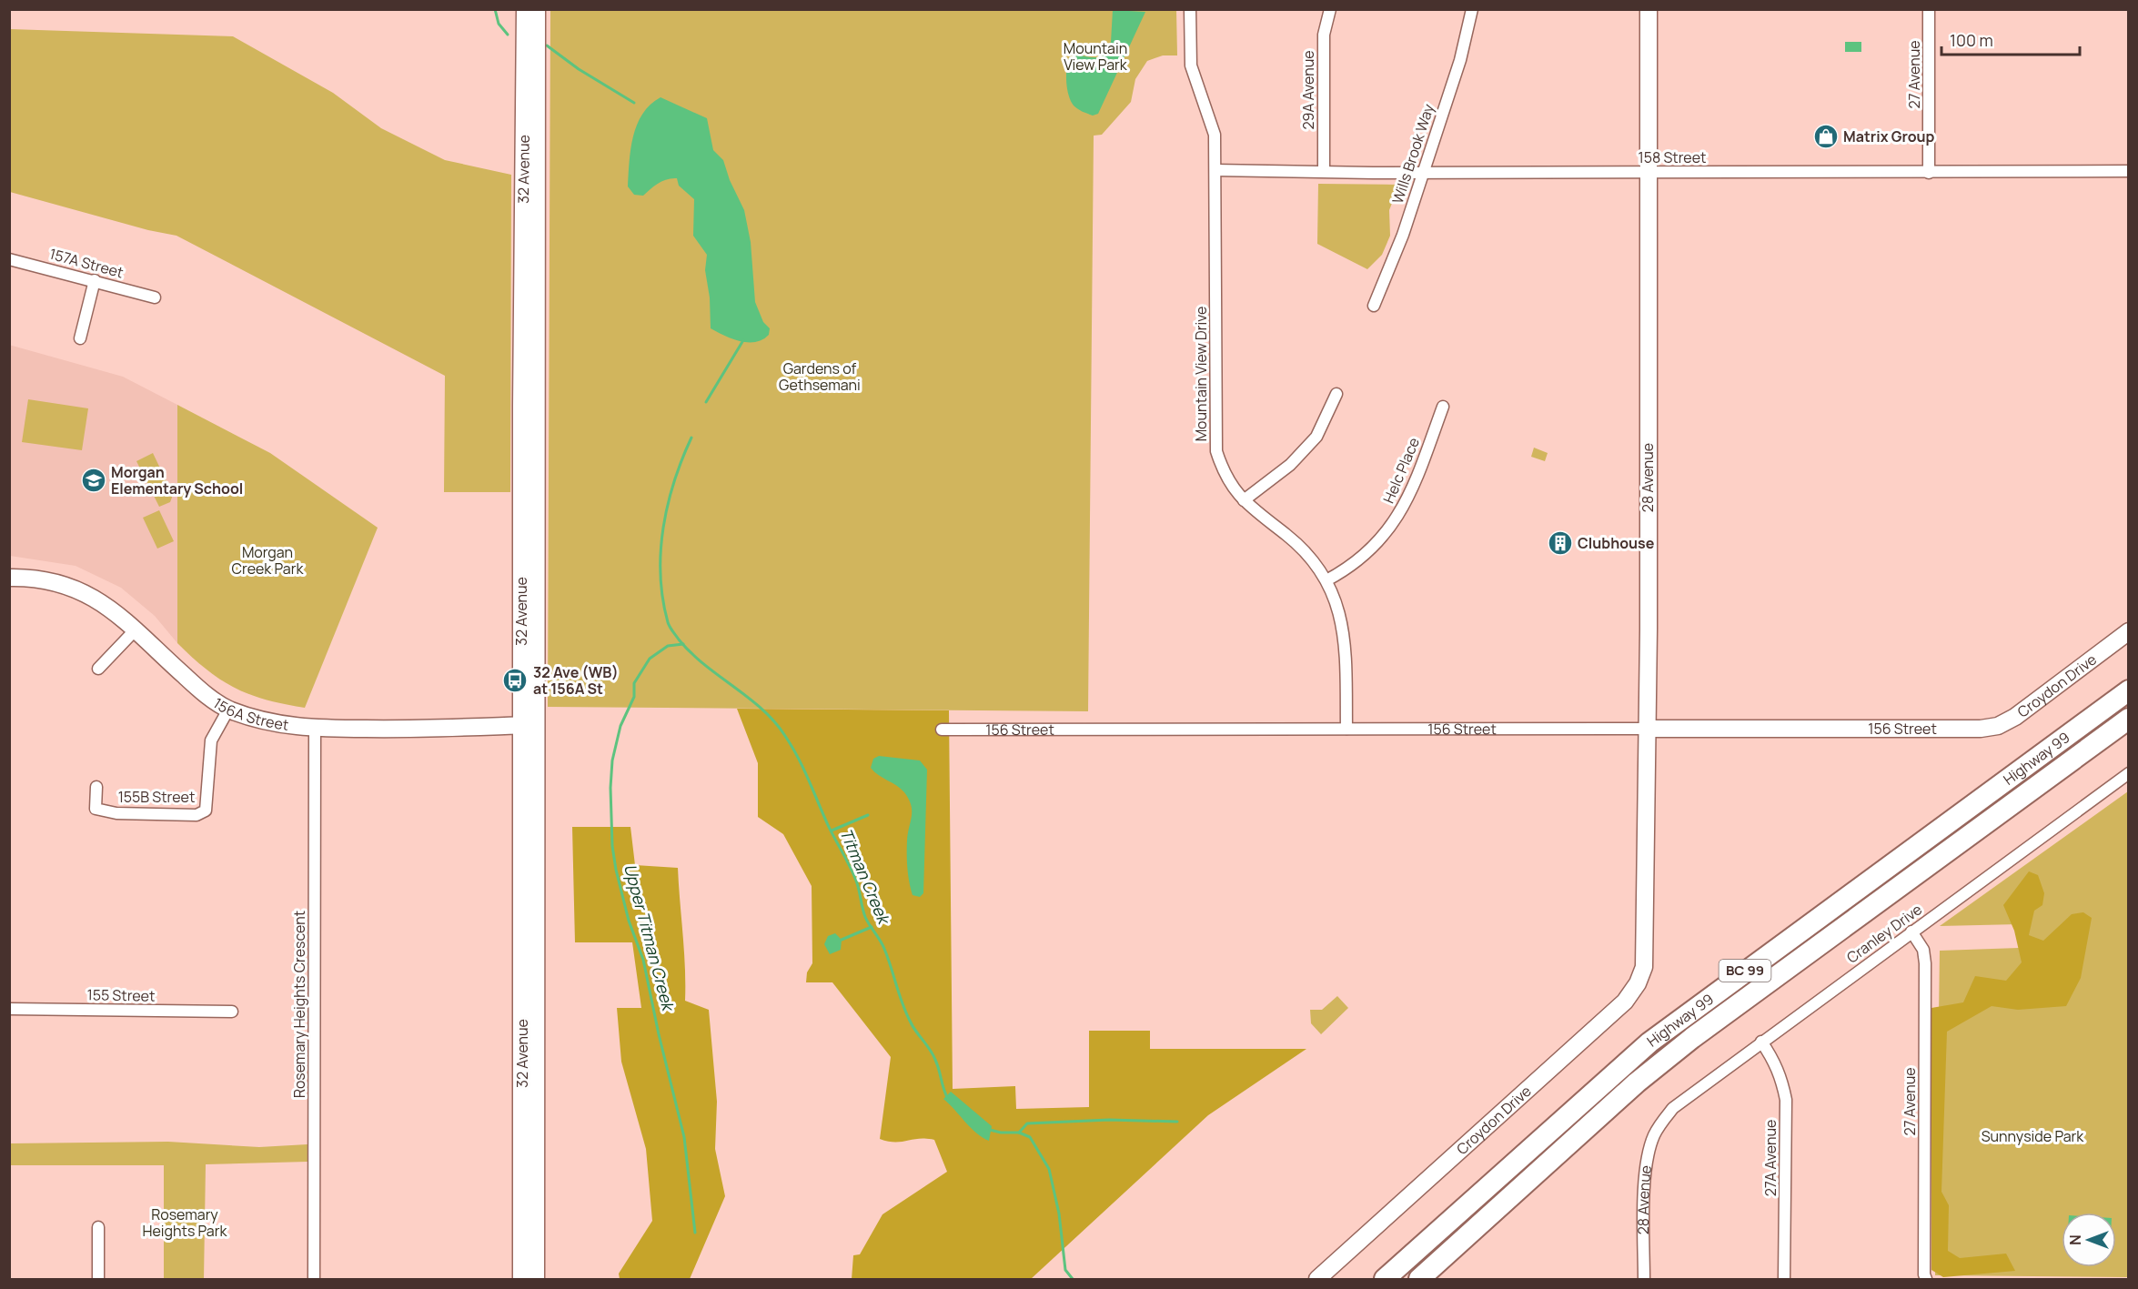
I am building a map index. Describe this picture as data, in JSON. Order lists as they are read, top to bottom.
{
  "streets": {
    "highway": ["Highway 99", "BC 99"],
    "main road": [
      "32 Avenue",
      "28 Avenue",
      "Croydon Drive",
      "156A Street",
      "156 Street"
    ],
    "street": [
      "27 Avenue",
      "29A Avenue",
      "Wills Brook Way",
      "158 Street",
      "157A Street",
      "Mountain View Drive",
      "Helc Place",
      "155B Street",
      "Cranley Drive",
      "155 Street",
      "Rosemary Heights Crescent",
      "27A Avenue"
    ]
  },
  "crossings": [
    ["27 Avenue", "158 Street"],
    ["27 Avenue", "Cranley Drive"],
    ["29A Avenue", "158 Street"],
    ["Wills Brook Way", "158 Street"],
    ["158 Street", "Mountain View Drive"],
    ["158 Street", "28 Avenue"],
    ["32 Avenue", "156A Street"],
    ["Mountain View Drive", "Helc Place"],
    ["Mountain View Drive", "156 Street"],
    ["28 Avenue", "Croydon Drive"],
    ["28 Avenue", "156 Street"],
    ["28 Avenue", "Cranley Drive"],
    ["Croydon Drive", "156 Street"],
    ["156A Street", "155B Street"],
    ["156A Street", "Rosemary Heights Crescent"],
    ["Cranley Drive", "27A Avenue"]
  ],
  "water": ["Titman Creek", "Upper Titman Creek"],
  "parks": [
    "Mountain View Park",
    "Gardens of Gethsemani",
    "Morgan Creek Park",
    "Sunnyside Park",
    "Rosemary Heights Park"
  ],
  "places": {
    "shop": ["Matrix Group"],
    "school or university": ["Morgan Elementary School"],
    "building": ["Clubhouse"],
    "bus stop": ["32 Ave (WB) at 156A St"]
  },
  "scale_bar": "100 m",
  "north": "left"
}
